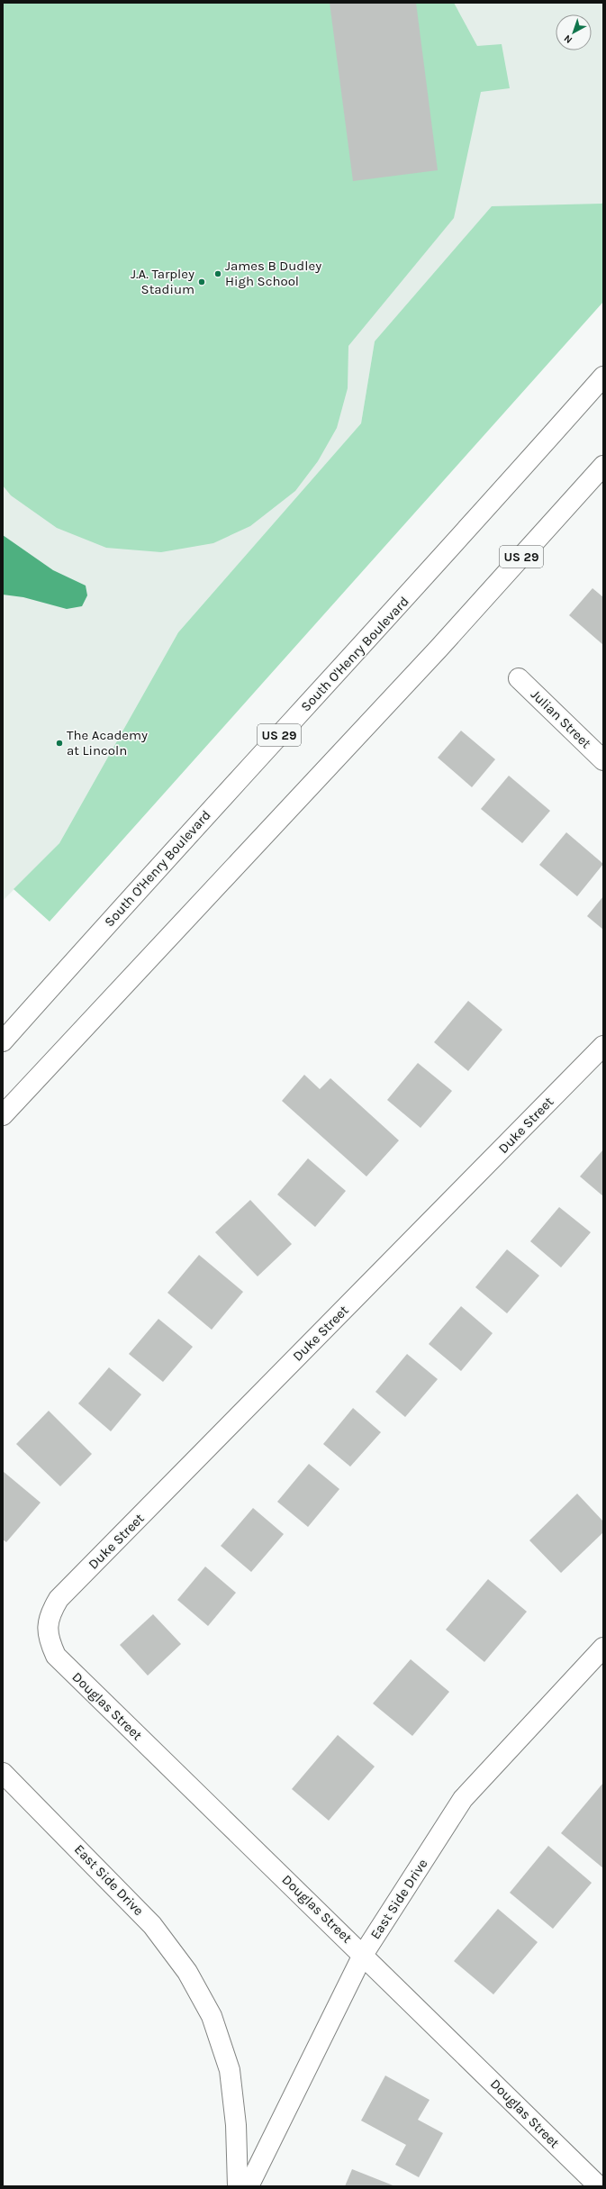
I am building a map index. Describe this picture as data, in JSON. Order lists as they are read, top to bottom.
{
  "streets": {
    "main road": [
      "US 29",
      "South O'Henry Boulevard",
      "Julian Street",
      "Duke Street",
      "Douglas Street",
      "East Side Drive"
    ]
  },
  "crossings": [
    ["Duke Street", "Douglas Street"],
    ["Douglas Street", "East Side Drive"]
  ],
  "places": ["James B Dudley High School", "J.A. Tarpley Stadium", "The Academy at Lincoln"],
  "north": "bottom left"
}
